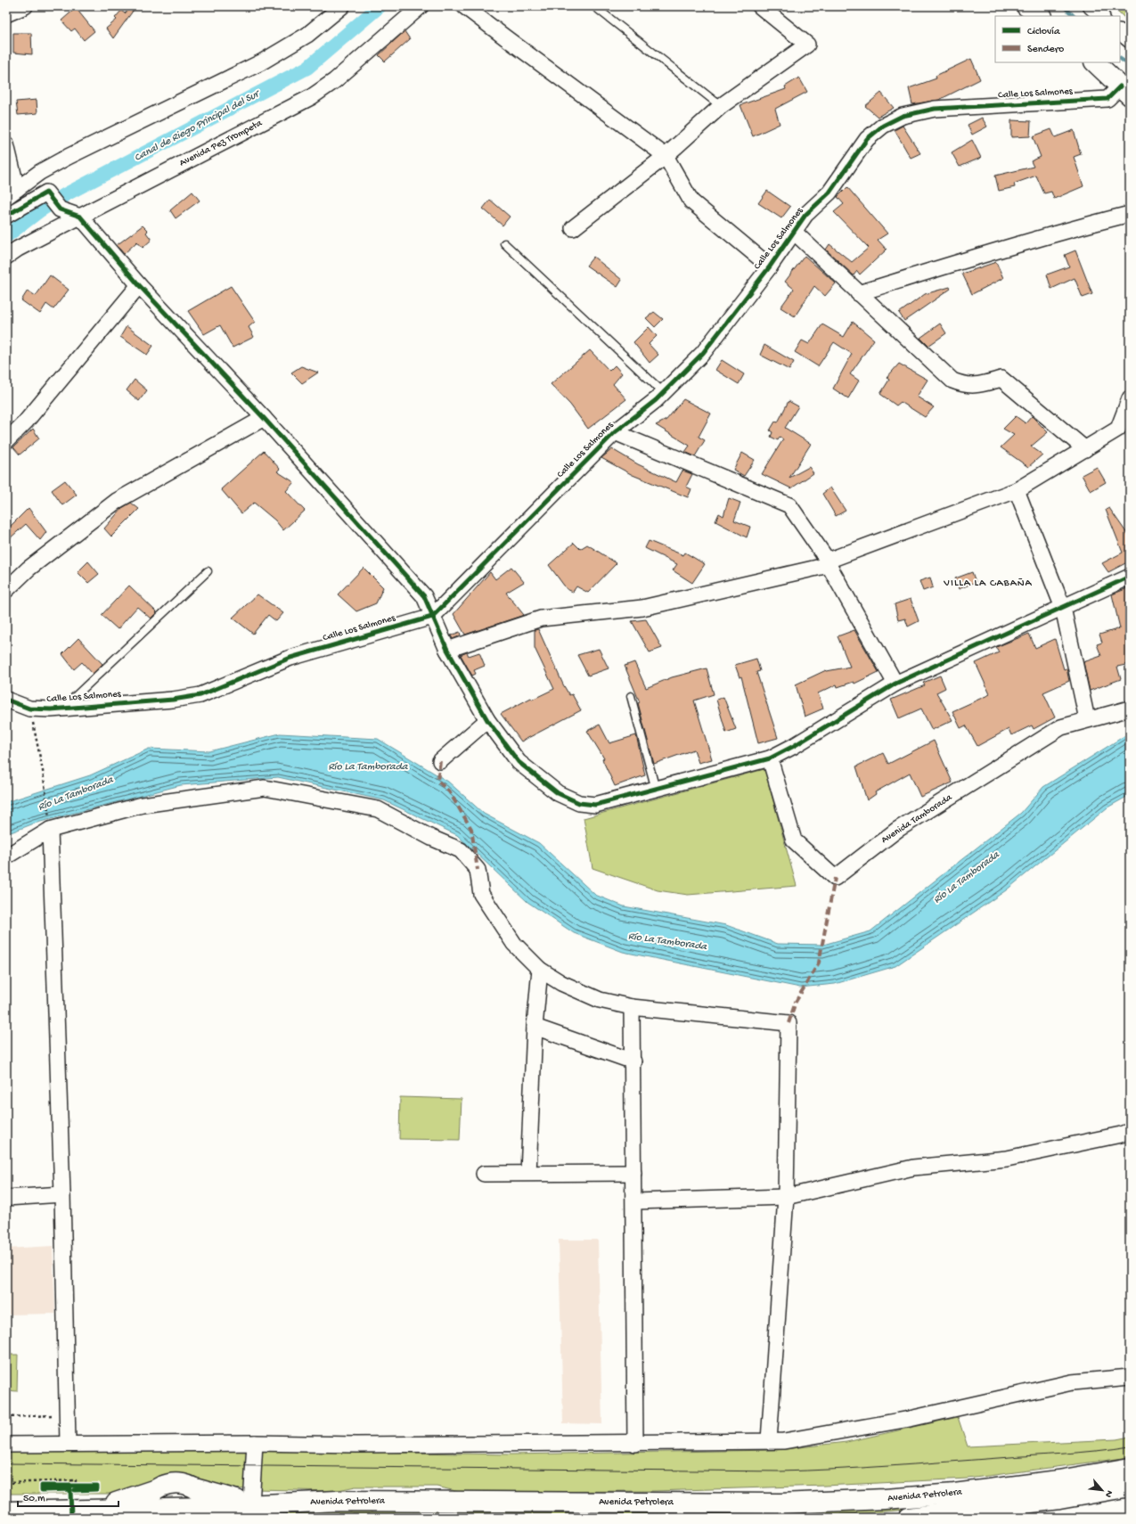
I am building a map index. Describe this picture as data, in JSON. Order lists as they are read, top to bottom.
{
  "streets": {
    "main road": ["Avenida Petrolera"],
    "street": ["Calle Los Salmones", "Avenida Pez Trompeta", "Avenida Tamborada"]
  },
  "districts": ["VILLA LA CABAÑA"],
  "water": ["Canal de Riego Principal del Sur", "Río La Tamborada"],
  "legend": ["Ciclovía", "Sendero"],
  "scale_bar": "50 m",
  "north": "bottom right"
}
